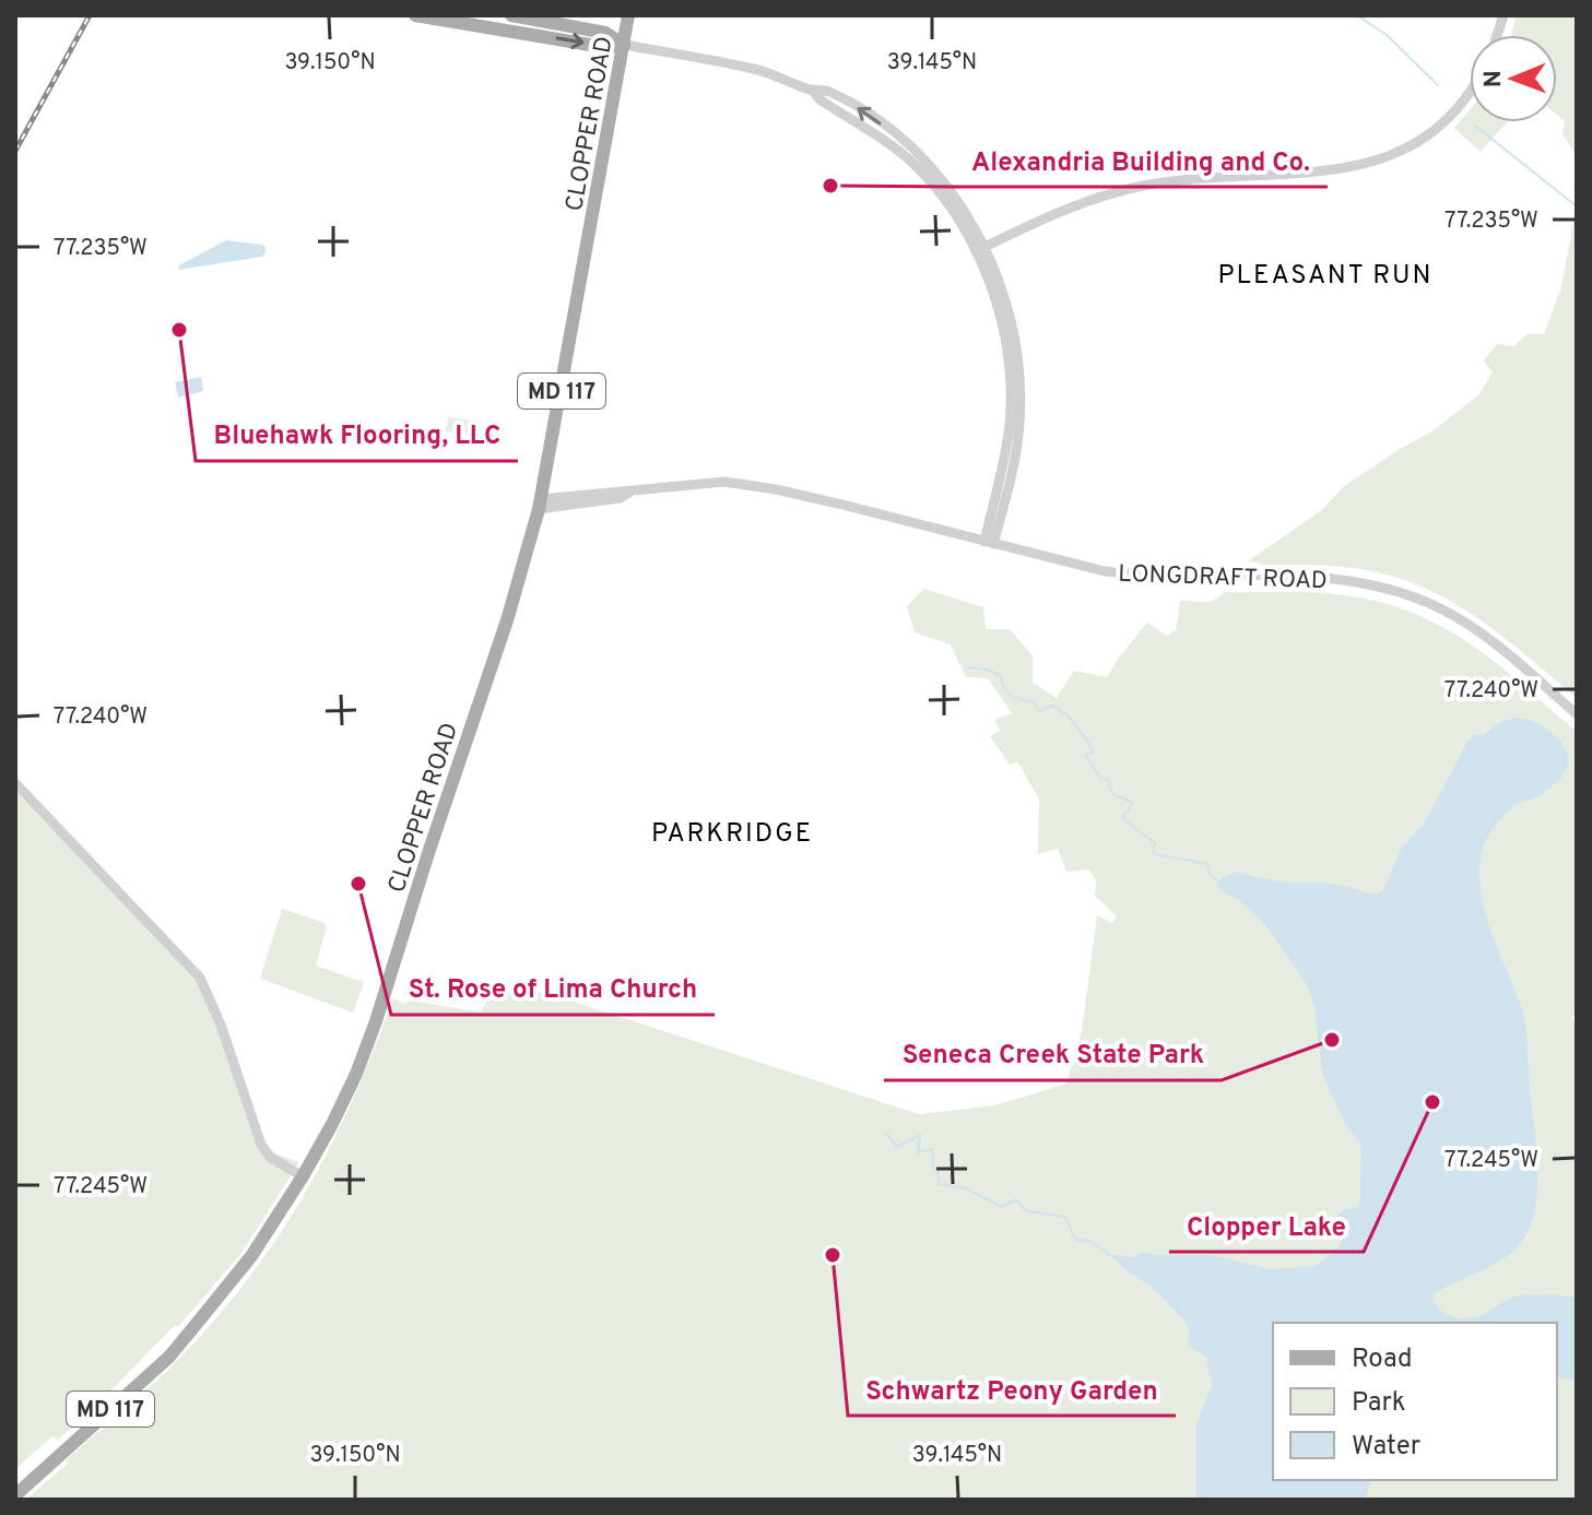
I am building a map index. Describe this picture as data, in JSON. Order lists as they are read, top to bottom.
{
  "streets": {
    "main road": ["CLOPPER ROAD", "MD 117"],
    "street": ["LONGDRAFT ROAD"]
  },
  "crossings": [
    ["CLOPPER ROAD", "LONGDRAFT ROAD"]
  ],
  "districts": ["PLEASANT RUN", "PARKRIDGE"],
  "places": [
    "Alexandria Building and Co.",
    "Bluehawk Flooring, LLC",
    "St. Rose of Lima Church",
    "Seneca Creek State Park",
    "Clopper Lake",
    "Schwartz Peony Garden"
  ],
  "legend": ["Road", "Park", "Water"],
  "north": "left",
  "coordinates": [
    "39.150°N",
    "39.145°N",
    "77.235°W",
    "77.240°W",
    "77.245°W"
  ]
}
